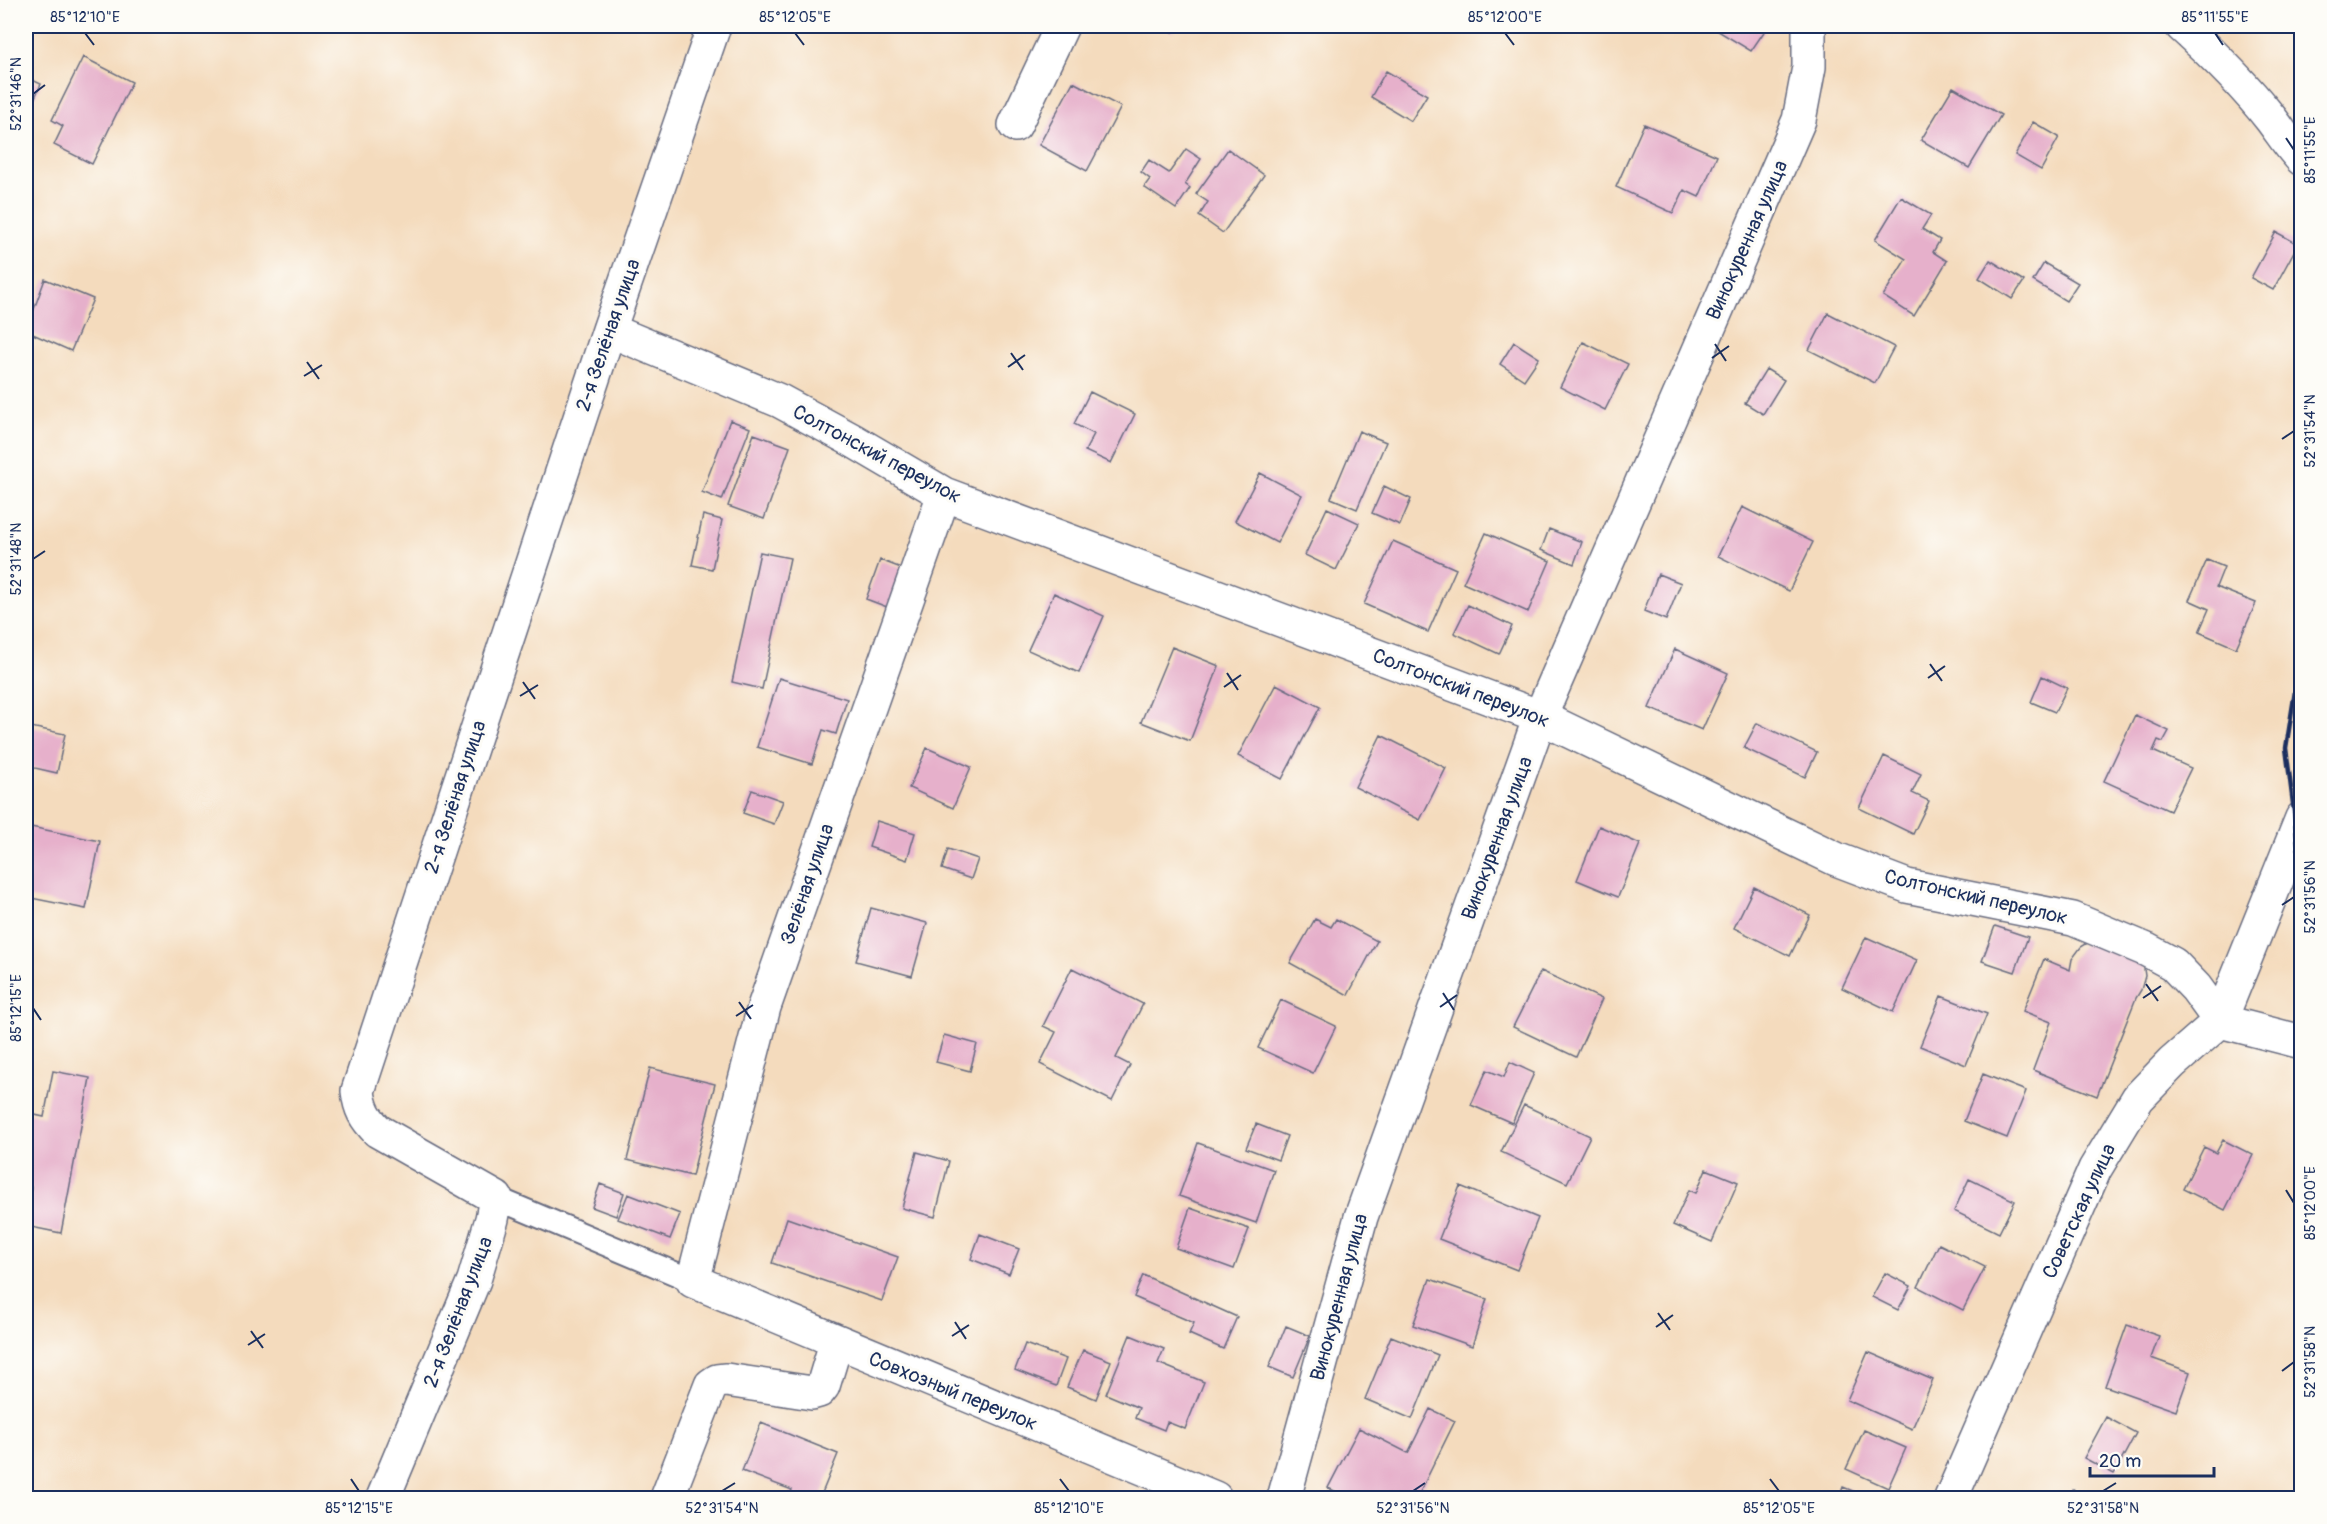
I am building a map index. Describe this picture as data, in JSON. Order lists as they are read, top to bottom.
{
  "streets": {
    "street": [
      "Винокуренная улица",
      "2-я Зелёная улица",
      "Солтонский переулок",
      "Зелёная улица",
      "Советская улица",
      "Совхозный переулок"
    ]
  },
  "crossings": [
    ["Винокуренная улица", "Солтонский переулок"],
    ["2-я Зелёная улица", "Солтонский переулок"],
    ["Солтонский переулок", "Зелёная улица"],
    ["Солтонский переулок", "Советская улица"],
    ["Зелёная улица", "Совхозный переулок"]
  ],
  "scale_bar": "20 m",
  "coordinates": [
    "85°12'10\"E",
    "85°12'05\"E",
    "85°12'00\"E",
    "85°11'55\"E",
    "52°31'46\"N",
    "52°31'54\"N",
    "52°31'48\"N",
    "52°31'56\"N",
    "85°12'15\"E",
    "52°31'58\"N"
  ]
}
